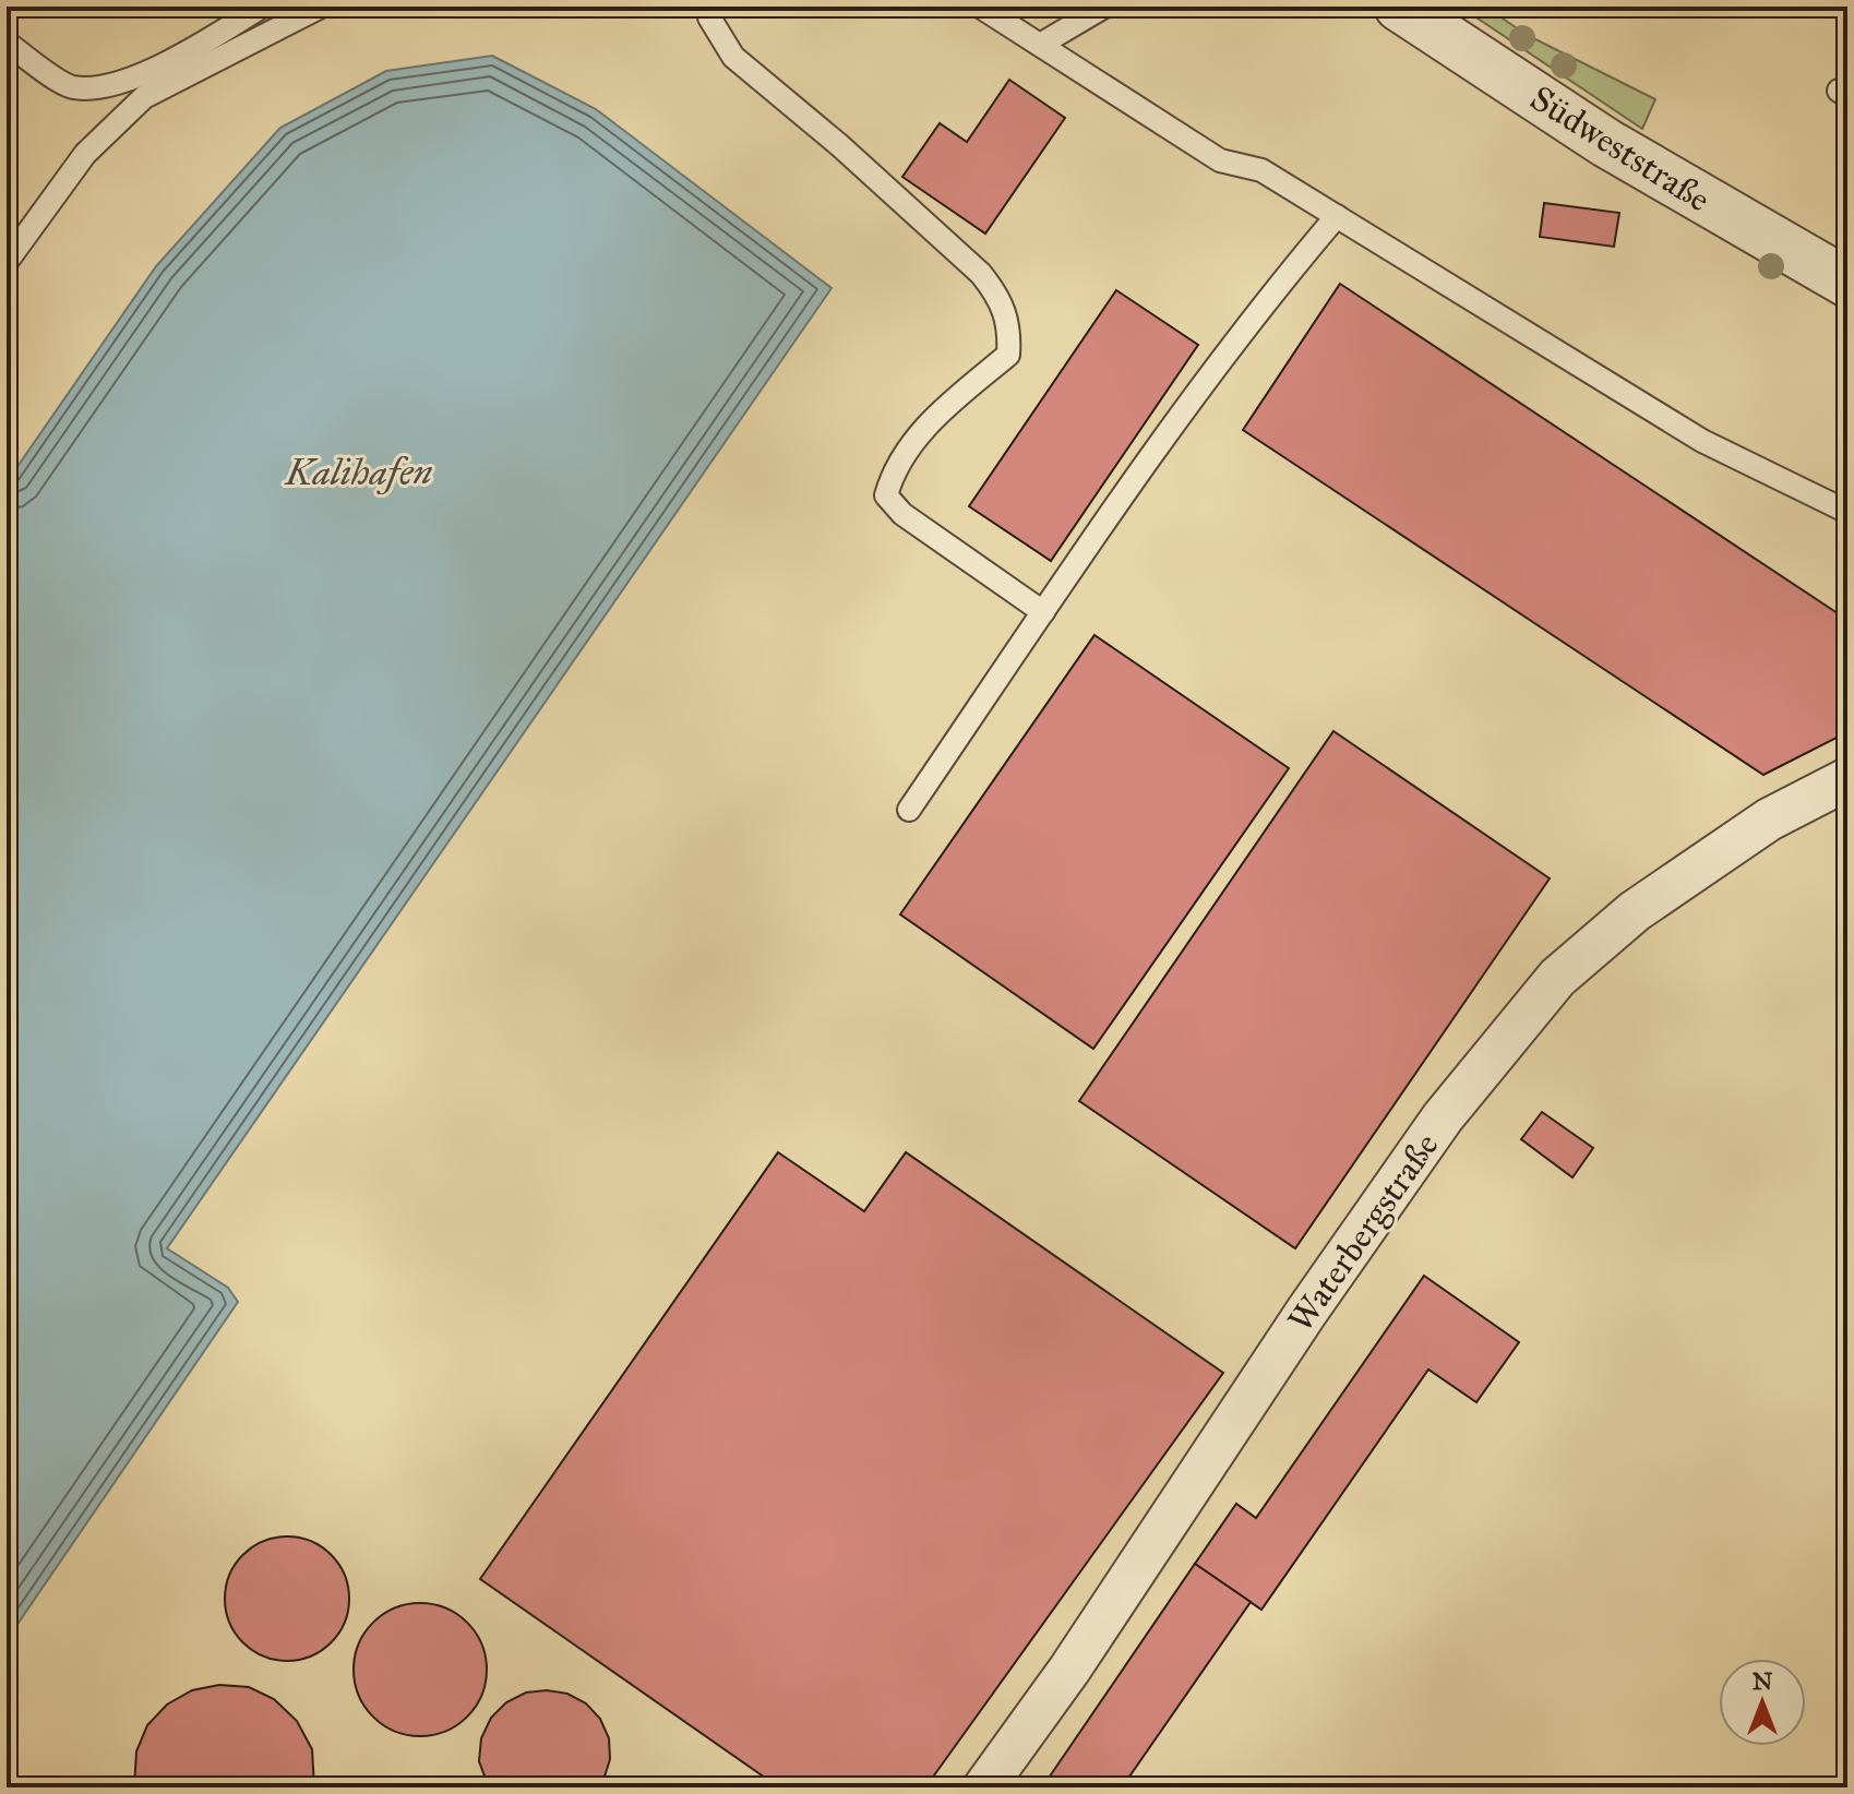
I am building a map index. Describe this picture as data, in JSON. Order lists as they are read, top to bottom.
{
  "streets": {
    "street": ["Südweststraße", "Waterbergstraße"]
  },
  "water": ["Kalihafen"],
  "north": "top"
}
